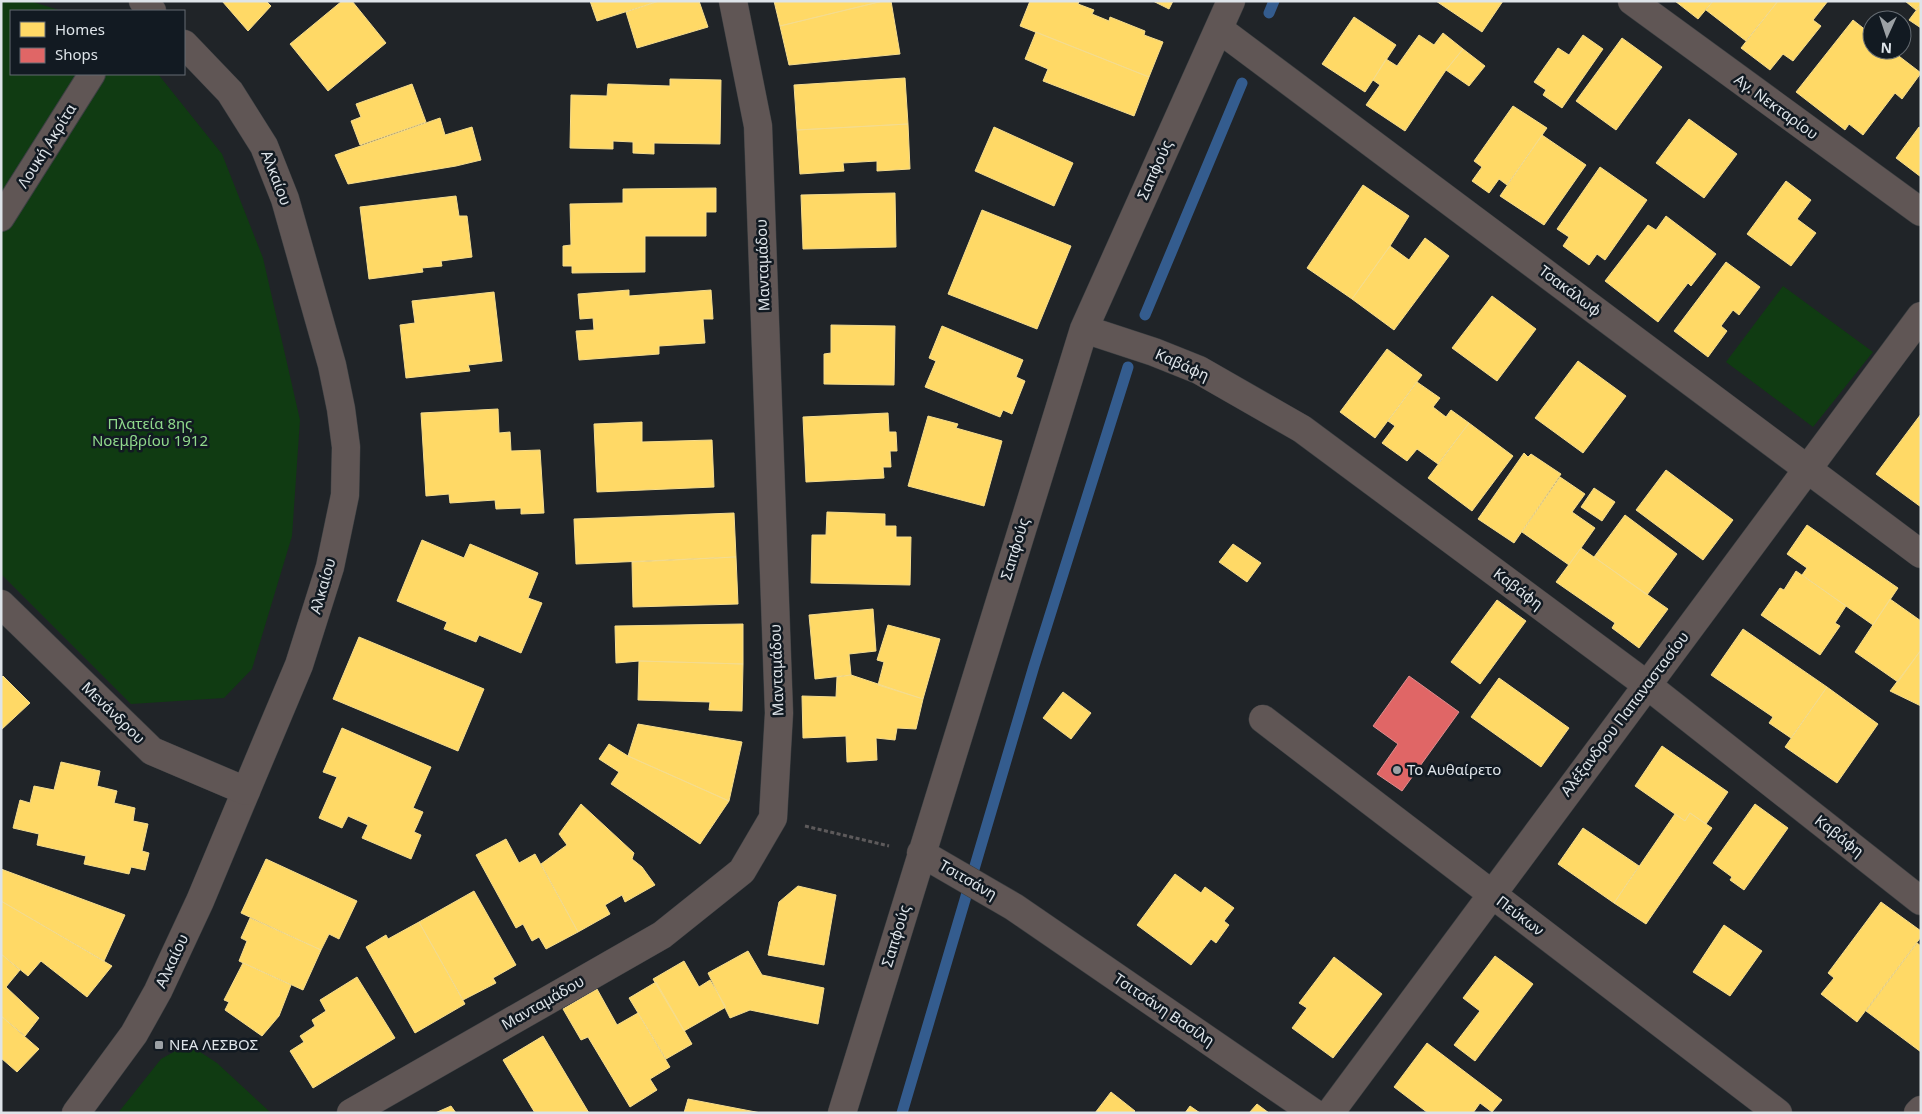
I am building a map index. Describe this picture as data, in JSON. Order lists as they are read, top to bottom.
{
  "streets": {
    "street": [
      "Αγ. Νεκταρίου",
      "Λουκή Ακρίτα",
      "Σαπφούς",
      "Αλκαίου",
      "Μανταμάδου",
      "Τσακάλωφ",
      "Καβάφη",
      "Μενάνδρου",
      "Αλέξανδρου Παπαναστασίου",
      "Τσιτσάνη",
      "Πεύκων",
      "Τσιτσάνη Βασίλη"
    ]
  },
  "crossings": [
    ["Σαπφούς", "Τσακάλωφ"],
    ["Σαπφούς", "Καβάφη"],
    ["Σαπφούς", "Τσιτσάνη"],
    ["Αλκαίου", "Μενάνδρου"],
    ["Τσακάλωφ", "Αλέξανδρου Παπαναστασίου"],
    ["Καβάφη", "Αλέξανδρου Παπαναστασίου"],
    ["Αλέξανδρου Παπαναστασίου", "Πεύκων"],
    ["Τσιτσάνη", "Τσιτσάνη Βασίλη"]
  ],
  "parks": ["Πλατεία 8ης Νοεμβρίου 1912"],
  "places": {
    "other": ["Το Αυθαίρετο"],
    "transit": ["ΝΕΑ ΛΕΣΒΟΣ"]
  },
  "legend": ["Homes", "Shops"],
  "north": "bottom"
}
